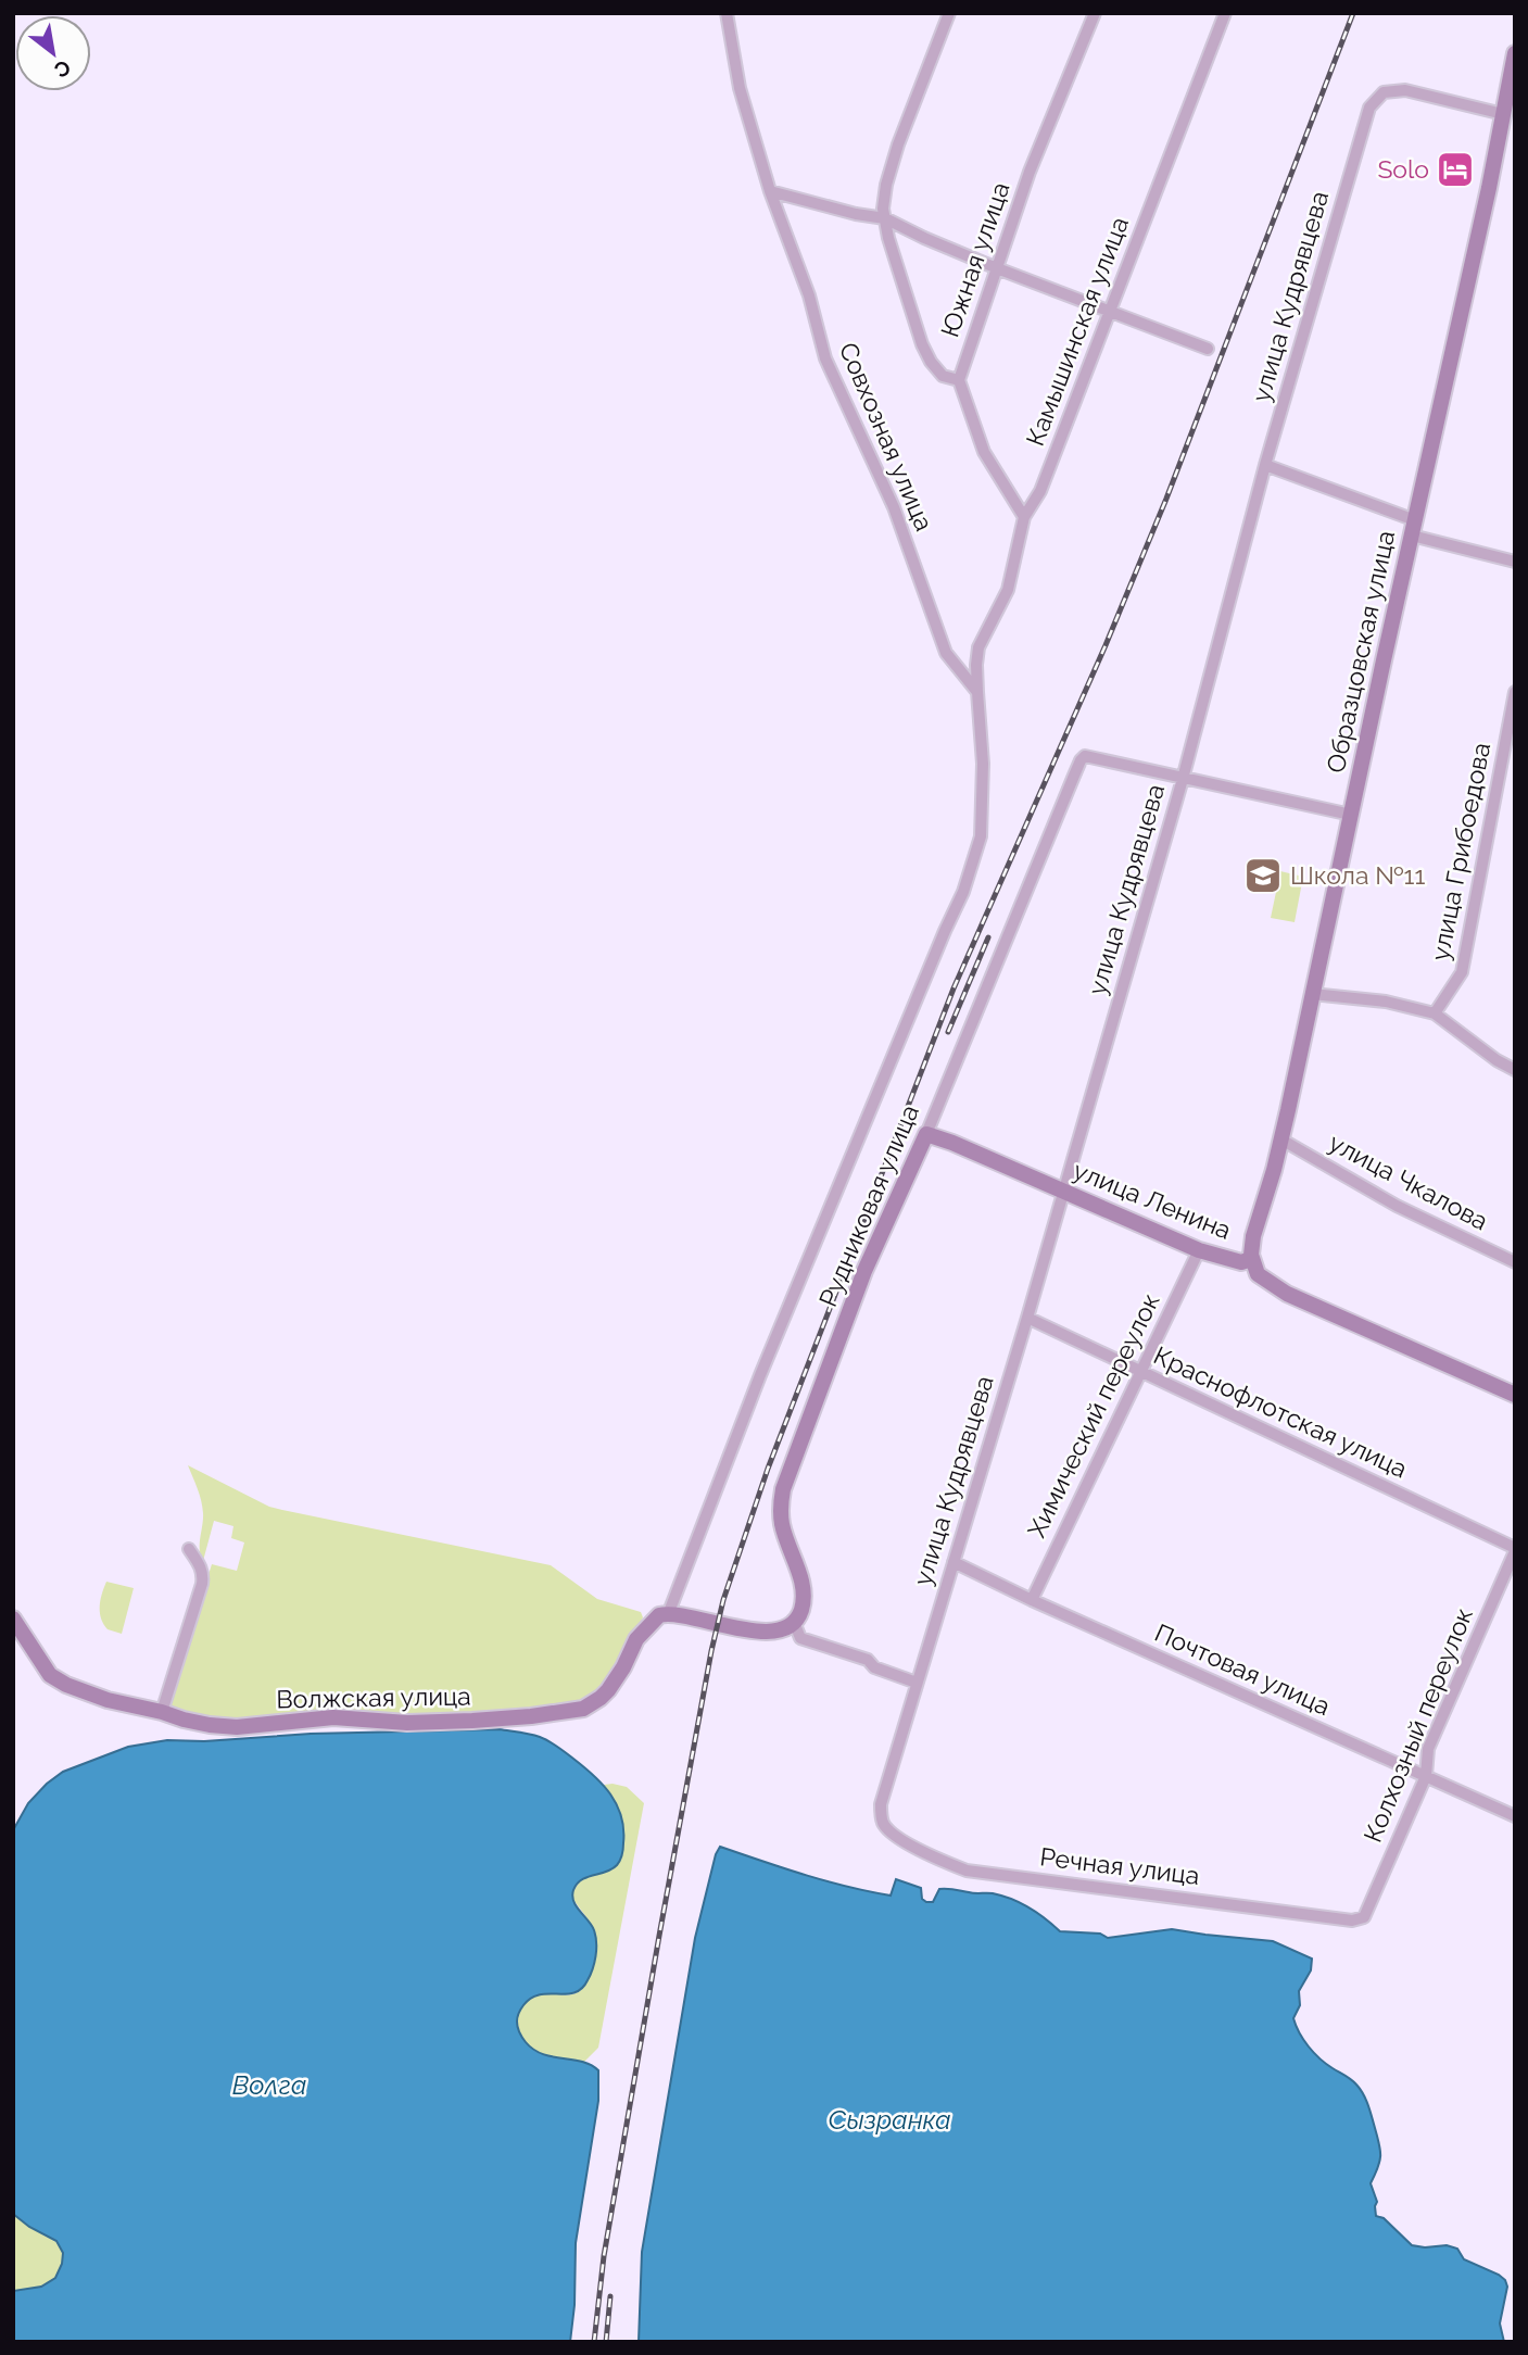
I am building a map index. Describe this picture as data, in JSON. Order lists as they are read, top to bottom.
{
  "streets": {
    "street": [
      "Южная улица",
      "улица Кудрявцева",
      "Камышинская улица",
      "Совхозная улица",
      "Образцовская улица",
      "улица Грибоедова",
      "улица Чкалова",
      "улица Ленина",
      "Рудниковая улица",
      "Краснофлотская улица",
      "Химический переулок",
      "Почтовая улица",
      "Волжская улица",
      "Колхозный переулок",
      "Речная улица"
    ]
  },
  "crossings": [
    ["улица Кудрявцева", "Образцовская улица"],
    ["улица Кудрявцева", "улица Ленина"],
    ["улица Кудрявцева", "Рудниковая улица"],
    ["улица Кудрявцева", "Краснофлотская улица"],
    ["улица Кудрявцева", "Почтовая улица"],
    ["улица Кудрявцева", "Речная улица"],
    ["Камышинская улица", "Совхозная улица"],
    ["Образцовская улица", "улица Чкалова"],
    ["Образцовская улица", "улица Ленина"],
    ["улица Ленина", "Рудниковая улица"],
    ["улица Ленина", "Химический переулок"],
    ["Краснофлотская улица", "Химический переулок"],
    ["Краснофлотская улица", "Колхозный переулок"],
    ["Химический переулок", "Почтовая улица"],
    ["Почтовая улица", "Колхозный переулок"],
    ["Колхозный переулок", "Речная улица"]
  ],
  "water": ["Волга", "Сызранка"],
  "places": {
    "hotel": ["Solo"],
    "school or university": ["Школа №11"]
  },
  "north": "bottom right"
}
